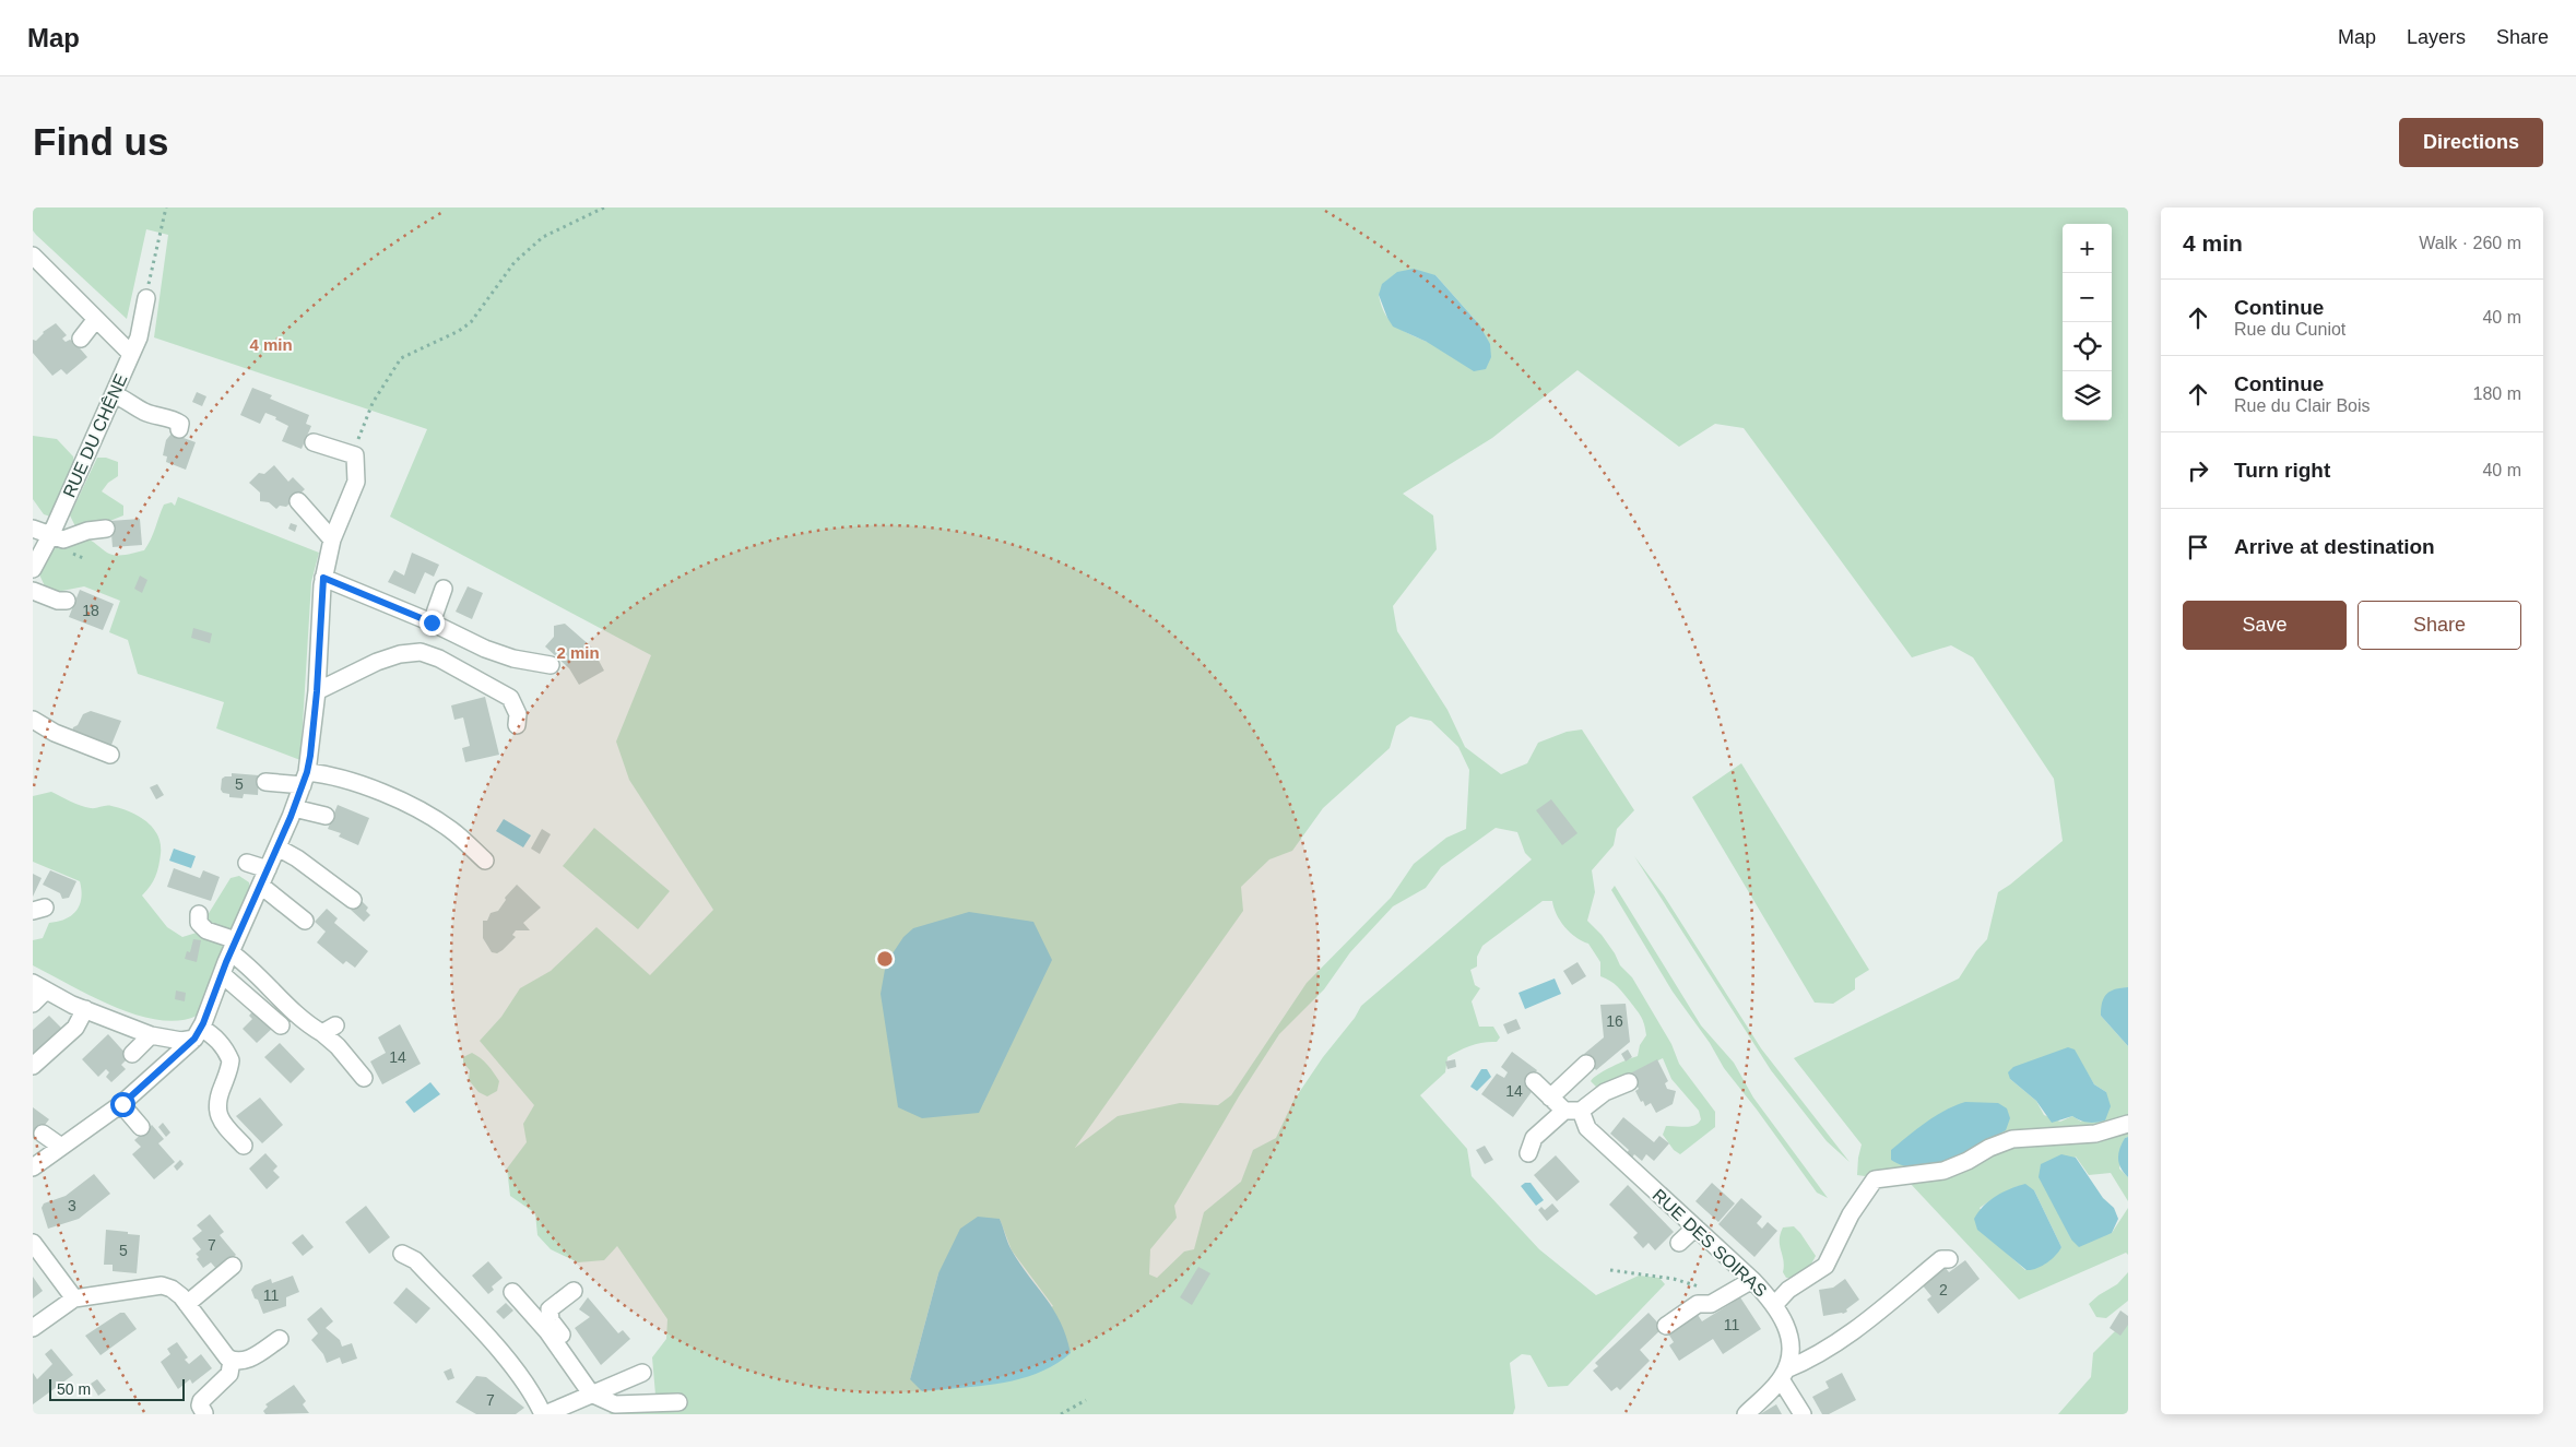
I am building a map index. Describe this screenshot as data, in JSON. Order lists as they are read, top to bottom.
{
  "streets": {
    "street": ["RUE DU CHÊNE", "RUE DES SOIRAS"]
  },
  "house_numbers": [
    "18",
    "5",
    "16",
    "14",
    "14",
    "3",
    "7",
    "5",
    "2",
    "11",
    "11",
    "7"
  ],
  "scale_bar": "50 m",
  "page": {
    "header": "Map",
    "nav": ["Map", "Layers", "Share"],
    "buttons": [
      "Directions",
      ["Save", "Share"]
    ],
    "title": "Find us",
    "heading": ["4 min", "Walk · 260 m"],
    "map_buttons": ["+", "−"],
    "list": [
      ["Continue", "Rue du Cuniot", "40 m"],
      ["Continue", "Rue du Clair Bois", "180 m"],
      ["Turn right", "40 m"],
      "Arrive at destination"
    ],
    "scale": "50 m"
  },
  "rings": ["4 min", "2 min"]
}
